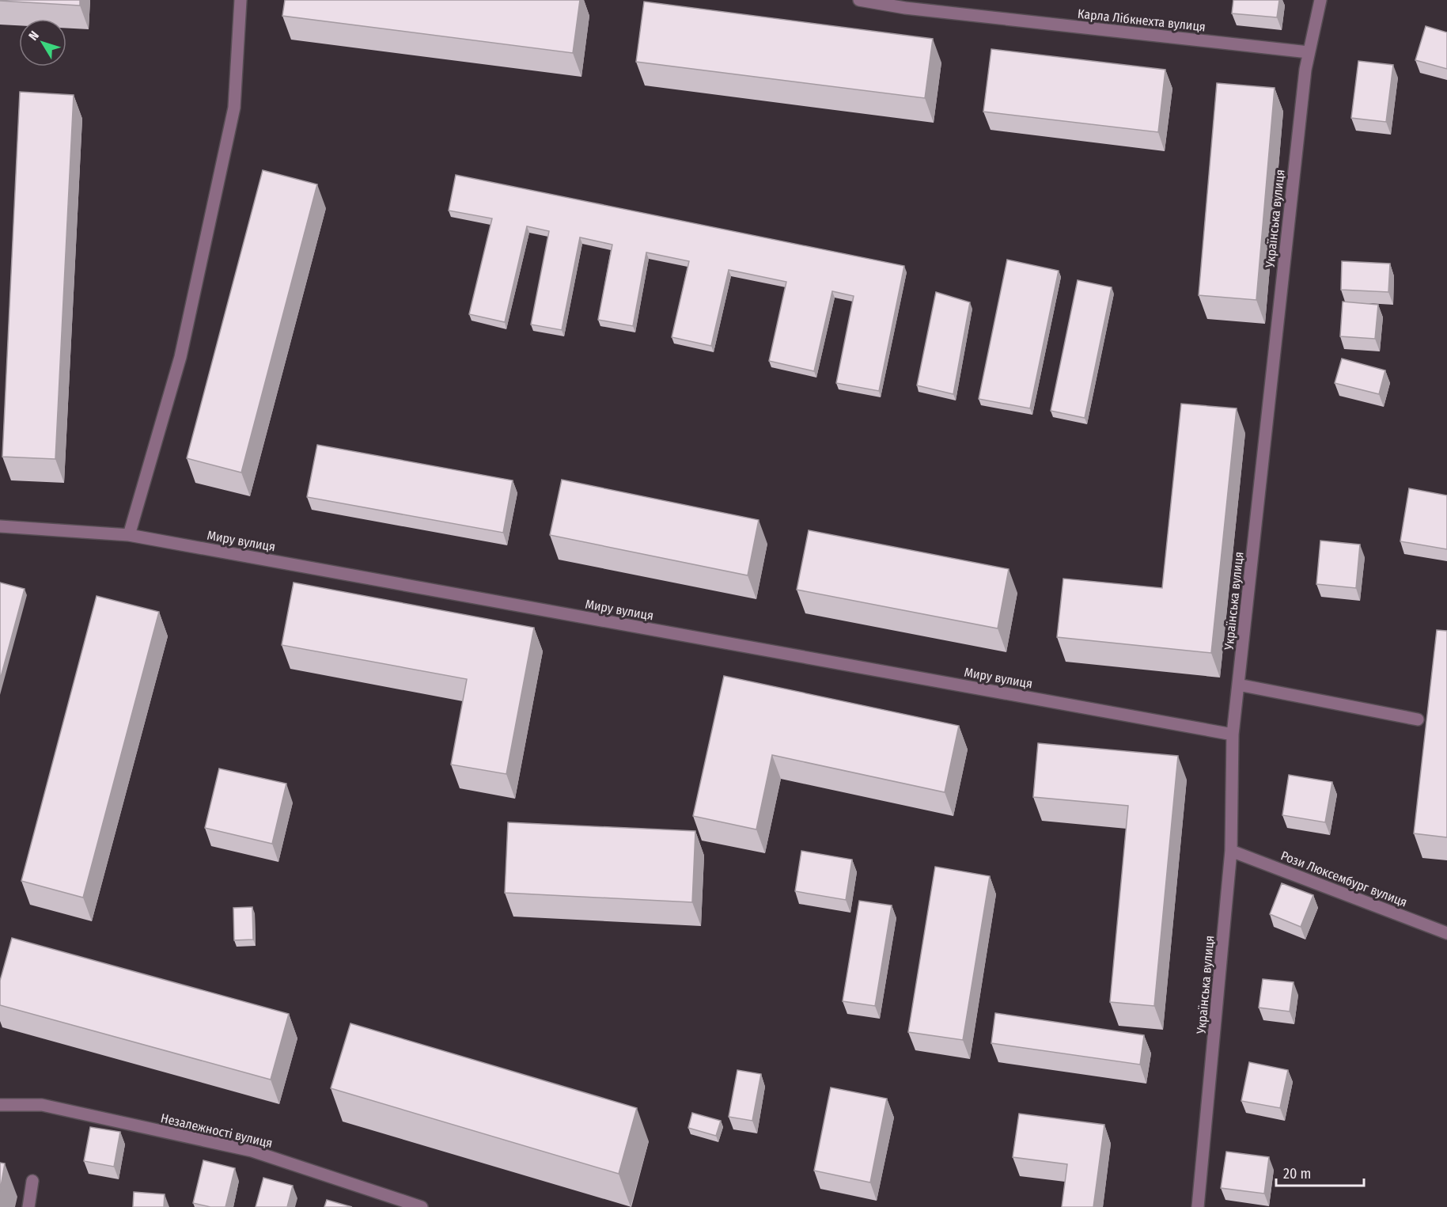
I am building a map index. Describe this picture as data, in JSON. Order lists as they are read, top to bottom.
{
  "streets": {
    "street": [
      "Карла Лібкнехта вулиця",
      "Українська вулиця",
      "Миру вулиця",
      "Рози Люксембург вулиця",
      "Незалежності вулиця"
    ]
  },
  "crossings": [
    ["Карла Лібкнехта вулиця", "Українська вулиця"],
    ["Українська вулиця", "Миру вулиця"],
    ["Українська вулиця", "Рози Люксембург вулиця"]
  ],
  "scale_bar": "20 m",
  "north": "top left"
}
